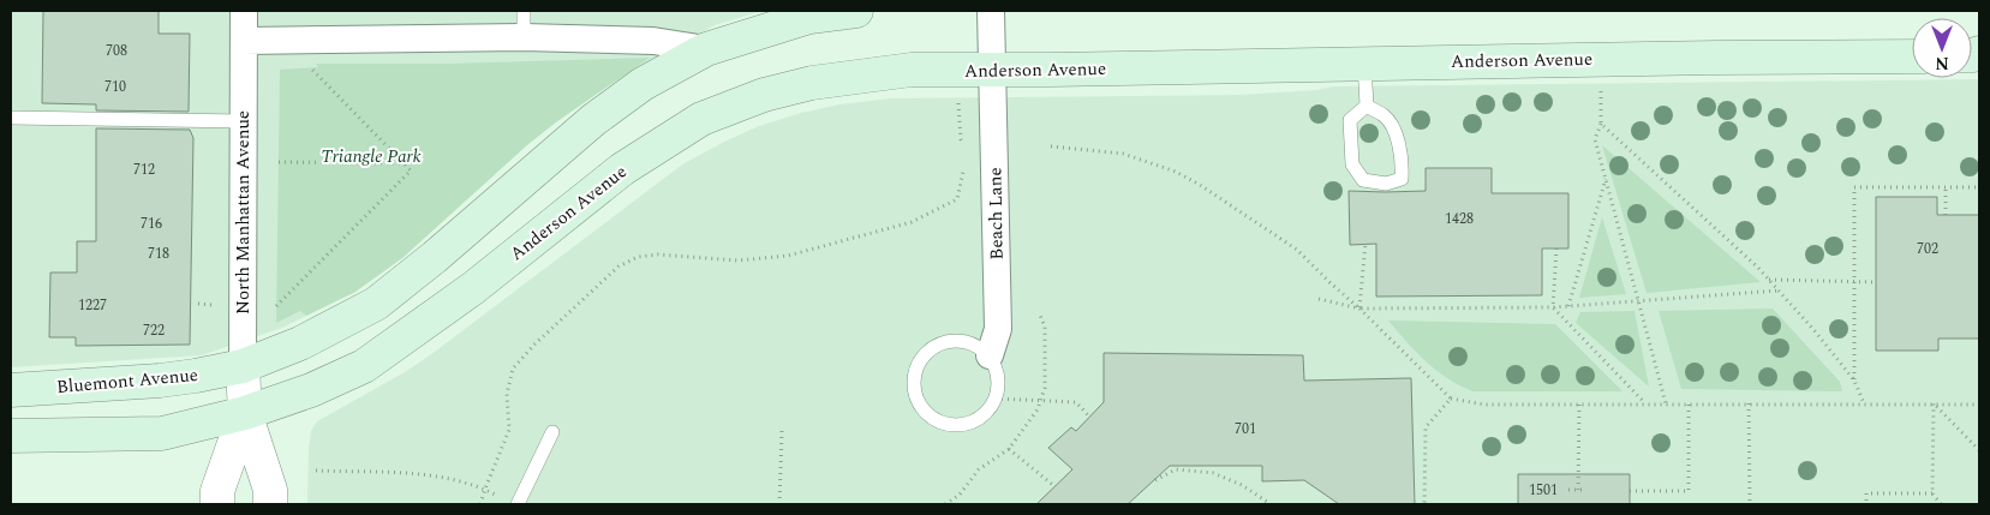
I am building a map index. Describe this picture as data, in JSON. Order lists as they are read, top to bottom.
{
  "streets": {
    "main road": ["Anderson Avenue", "Bluemont Avenue"],
    "street": ["North Manhattan Avenue", "Beach Lane"]
  },
  "crossings": [
    ["Anderson Avenue", "North Manhattan Avenue"],
    ["Anderson Avenue", "Beach Lane"],
    ["North Manhattan Avenue", "Bluemont Avenue"]
  ],
  "parks": ["Triangle Park"],
  "house_numbers": [
    "708",
    "710",
    "712",
    "1428",
    "716",
    "702",
    "718",
    "1227",
    "722",
    "701",
    "1501"
  ],
  "north": "bottom"
}
